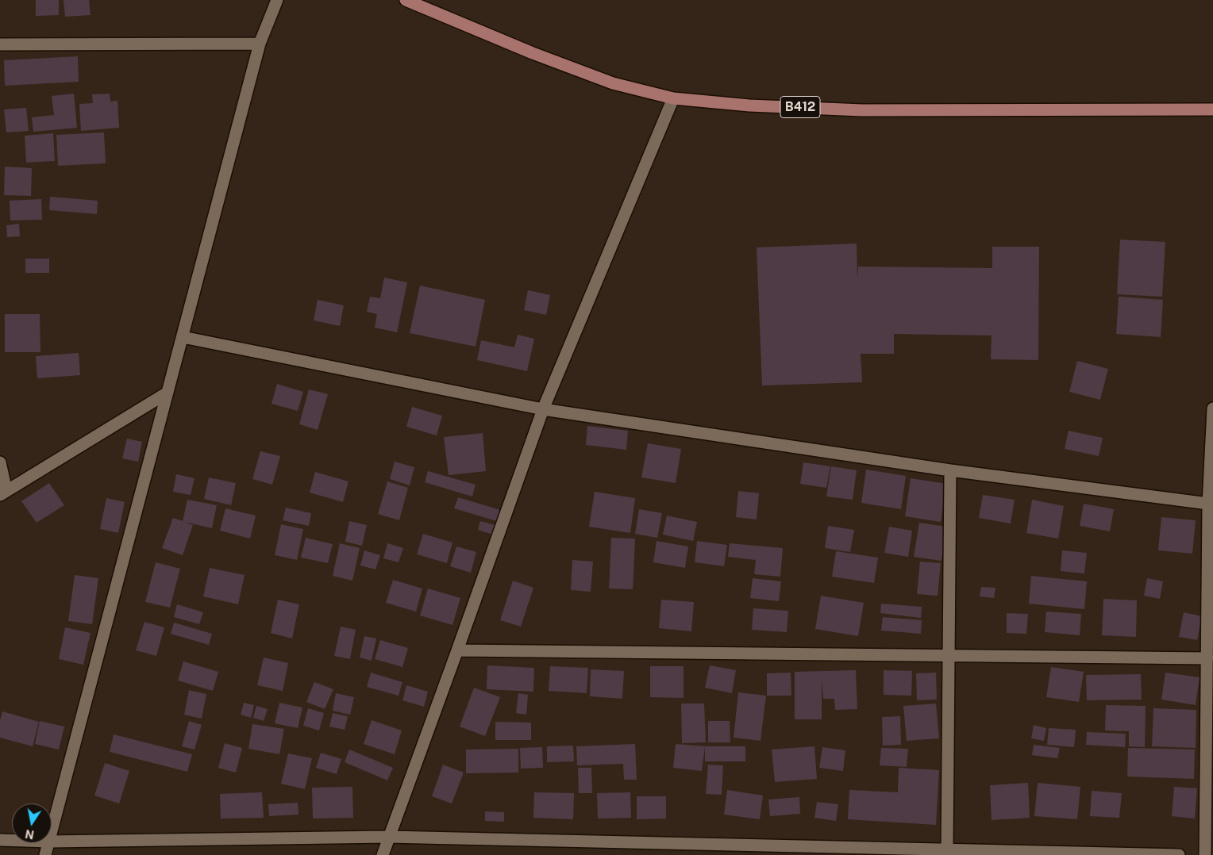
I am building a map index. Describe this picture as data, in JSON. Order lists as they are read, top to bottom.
{
  "streets": {
    "main road": ["B412"]
  },
  "north": "bottom"
}
